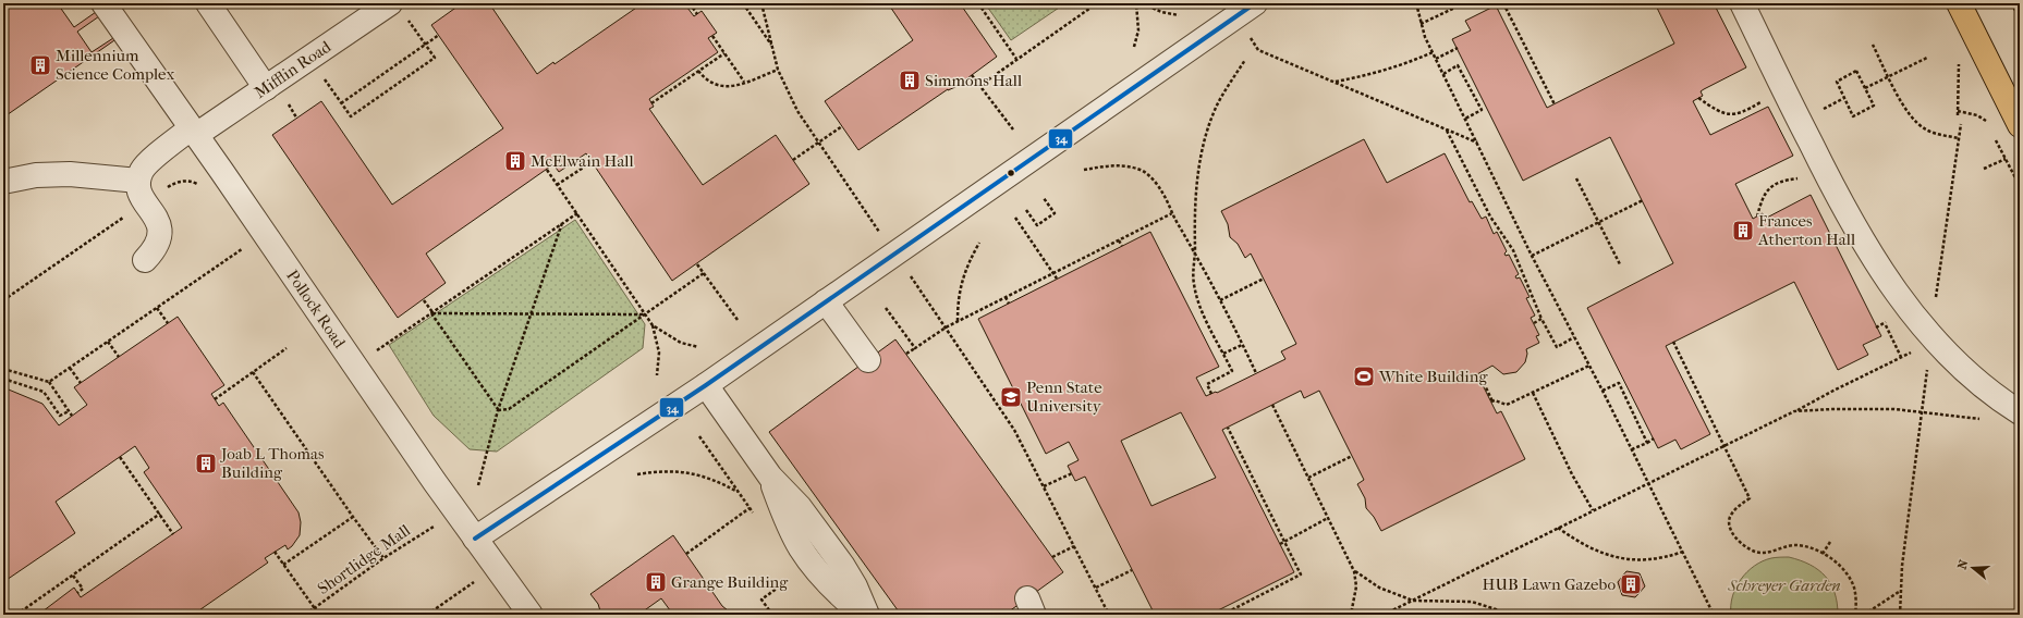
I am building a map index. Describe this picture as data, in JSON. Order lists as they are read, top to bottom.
{
  "streets": {
    "street": ["Mifflin Road", "Pollock Road"],
    "path": ["Shortlidge Mall"]
  },
  "crossings": [
    ["Mifflin Road", "Pollock Road"]
  ],
  "parks": ["Schreyer Garden"],
  "places": {
    "building": [
      "Millennium Science Complex",
      "Simmons Hall",
      "McElwain Hall",
      "Frances Atherton Hall",
      "Joab L Thomas Building",
      "Grange Building",
      "HUB Lawn Gazebo"
    ],
    "sports": ["White Building"],
    "school or university": ["Penn State University"]
  },
  "lines": ["transit line 34"],
  "north": "left"
}
